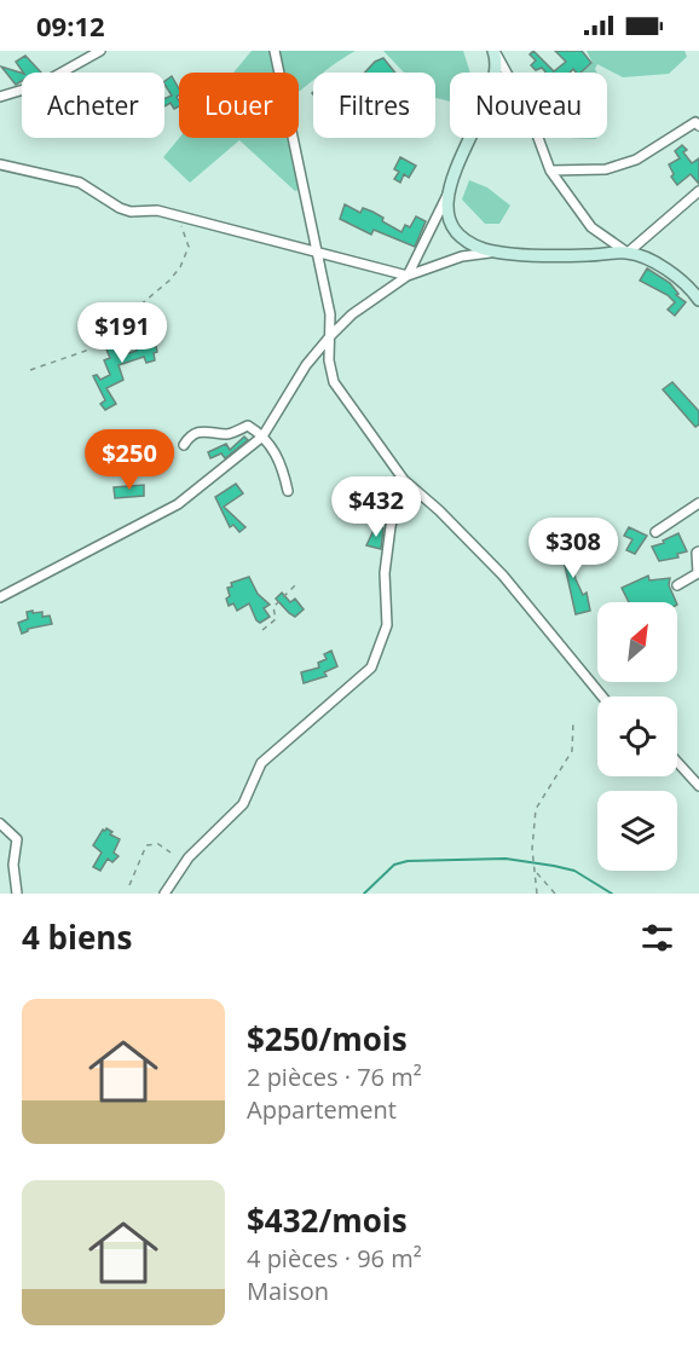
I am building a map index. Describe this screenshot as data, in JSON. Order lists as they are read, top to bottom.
{
  "north": "top right",
  "page": {
    "status": "09:12",
    "chip": [
      "Acheter",
      "Louer",
      "Filtres",
      "Nouveau"
    ],
    "price": [
      "$191",
      "$250",
      "$432",
      "$308"
    ],
    "heading": "4 biens",
    "list": [
      {
        "name": "$250/mois",
        "note": "2 pièces · 76 m² · Appartement"
      },
      {
        "name": "$432/mois",
        "note": "4 pièces · 96 m² · Maison"
      }
    ]
  }
}
